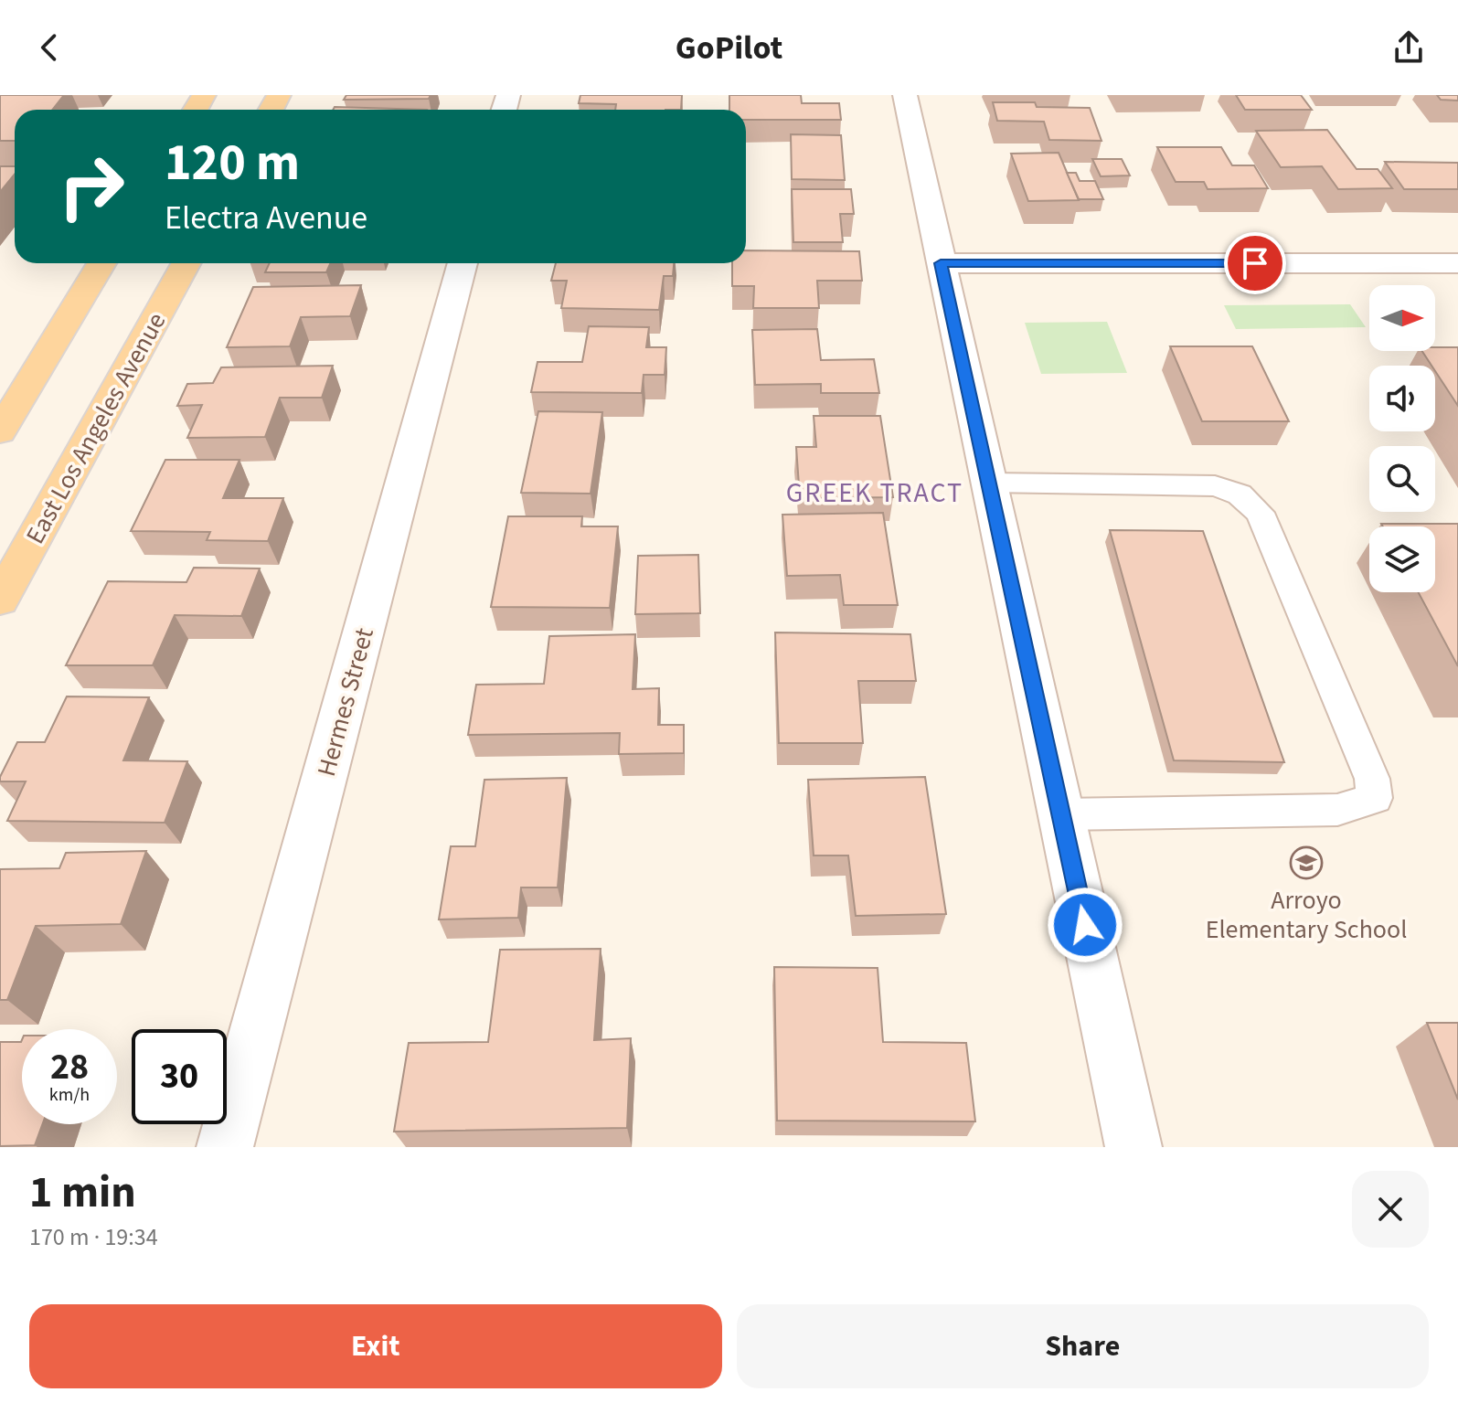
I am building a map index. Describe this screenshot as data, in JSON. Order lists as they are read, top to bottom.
{
  "streets": {
    "main road": ["East Los Angeles Avenue"],
    "street": ["Hermes Street"]
  },
  "districts": ["GREEK TRACT"],
  "places": {
    "school or university": ["Arroyo Elementary School"]
  },
  "north": "right",
  "page": {
    "header": "GoPilot",
    "turn": ["120 m", "Electra Avenue"],
    "speed": "28 km/h",
    "limit": "30",
    "heading": ["1 min", "170 m · 19:34"],
    "buttons": ["Exit", "Share"]
  }
}
